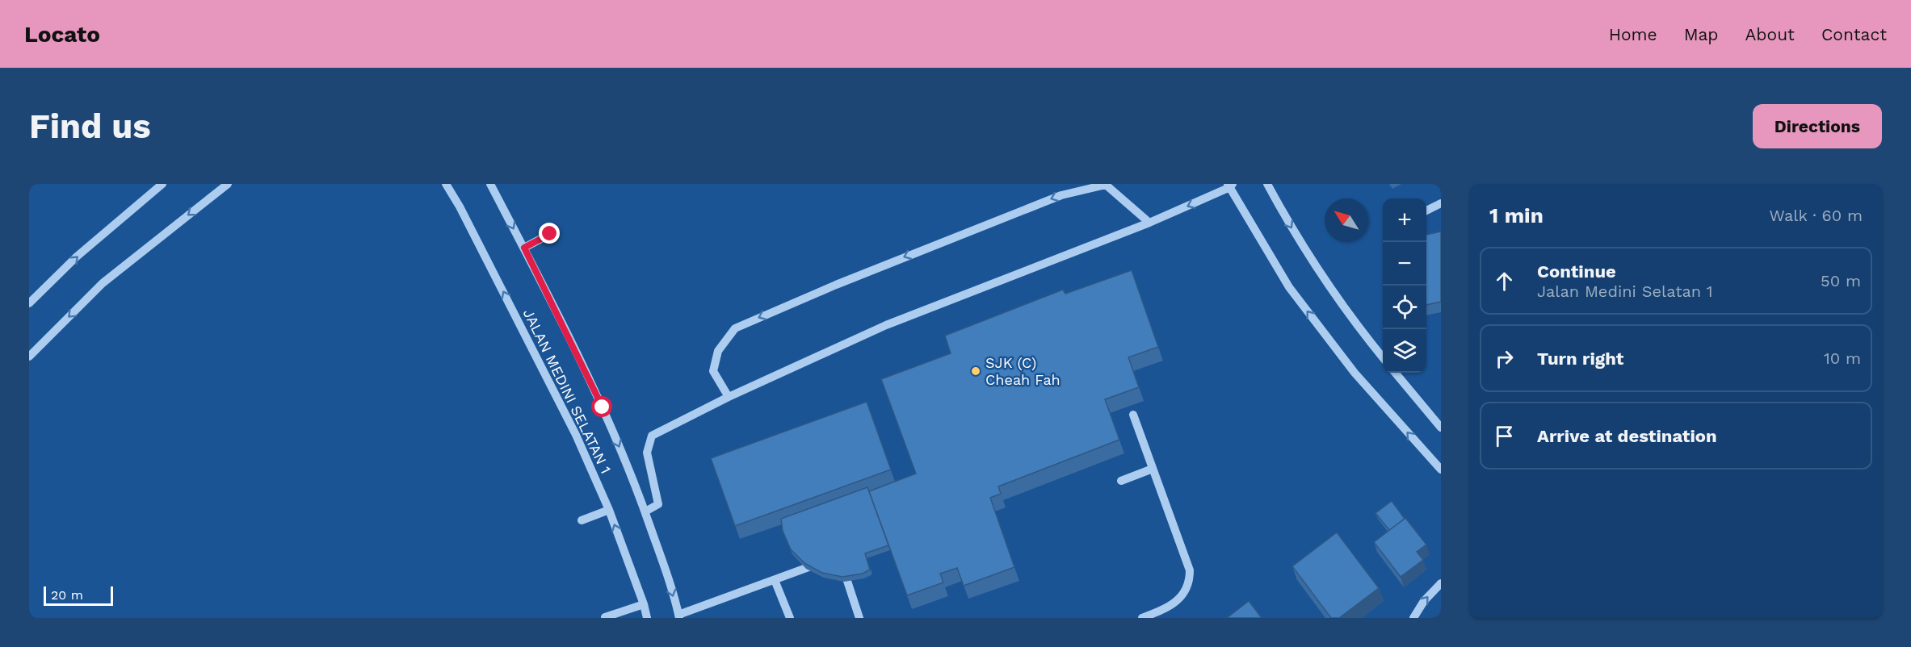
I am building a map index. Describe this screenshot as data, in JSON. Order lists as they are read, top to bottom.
{
  "streets": {
    "street": ["JALAN MEDINI SELATAN 1"]
  },
  "places": ["SJK (C) Cheah Fah"],
  "scale_bar": "20 m",
  "north": "top left",
  "page": {
    "header": "Locato",
    "nav": [
      "Home",
      "Map",
      "About",
      "Contact"
    ],
    "buttons": "Directions",
    "title": "Find us",
    "heading": ["1 min", "Walk · 60 m"],
    "map_buttons": ["+", "−"],
    "list": [
      ["Continue", "Jalan Medini Selatan 1", "50 m"],
      ["Turn right", "10 m"],
      "Arrive at destination"
    ],
    "scale": "20 m"
  }
}
